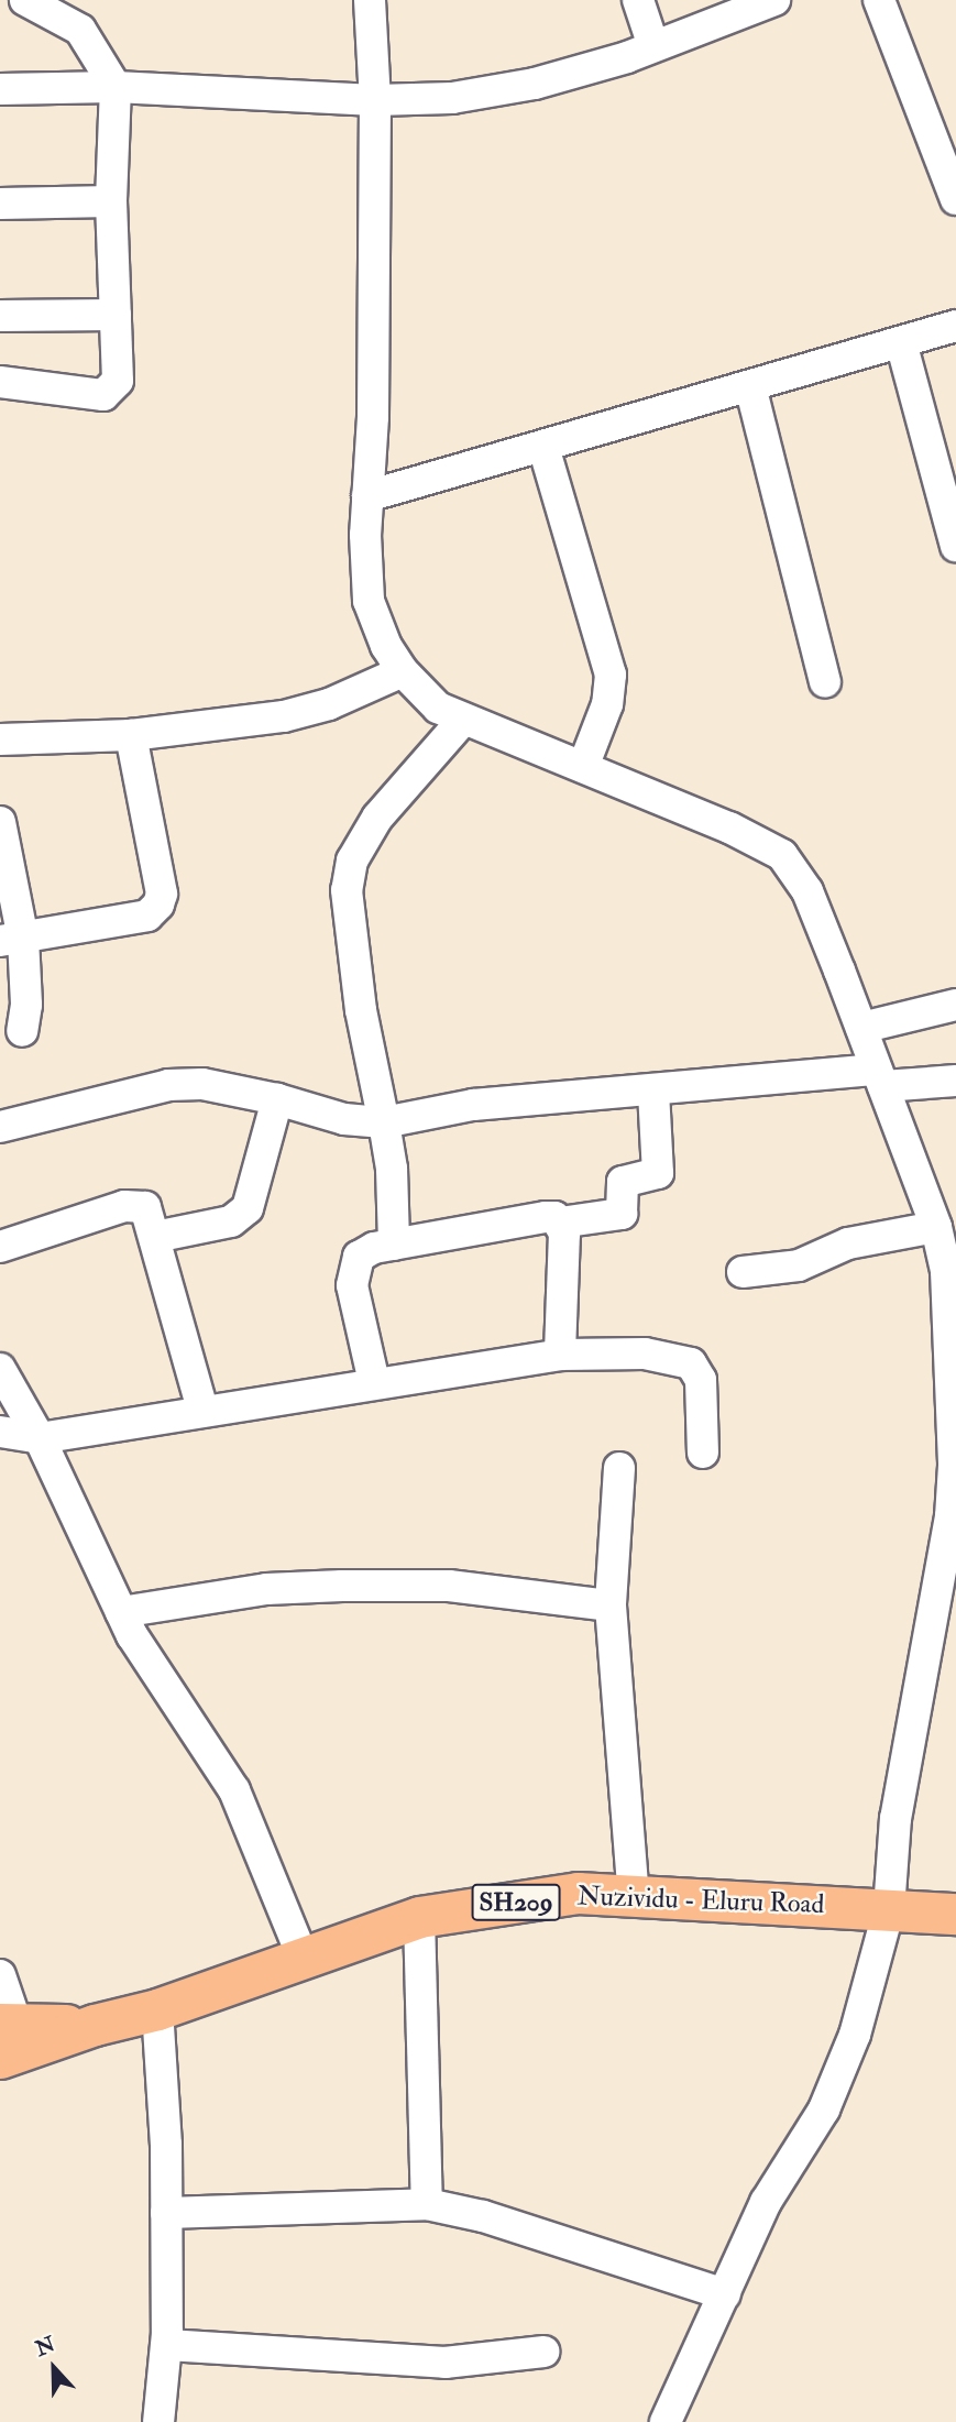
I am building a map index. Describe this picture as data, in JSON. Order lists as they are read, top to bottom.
{
  "streets": {
    "main road": ["Nuzividu - Eluru Road", "SH209"]
  },
  "north": "top"
}
